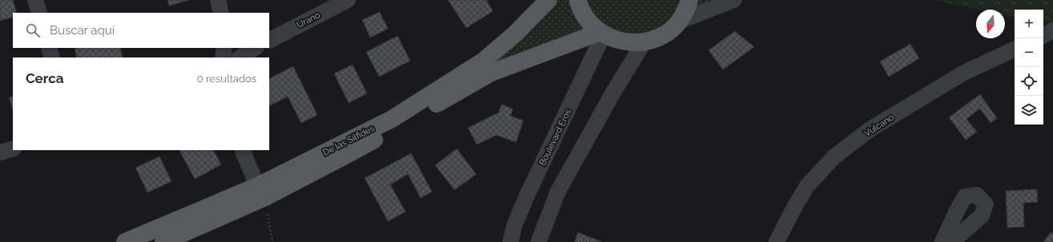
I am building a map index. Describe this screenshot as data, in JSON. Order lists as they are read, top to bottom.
{
  "streets": {
    "main road": ["De las Sílfides"],
    "street": ["Urano", "Vulcano", "Boulevard Eros"]
  },
  "crossings": [
    ["Boulevard Eros", "De las Sílfides"]
  ],
  "north": "bottom",
  "page": {
    "map_buttons": ["+", "−"],
    "search": "Buscar aquí",
    "heading": ["Cerca", "0 resultados"]
  }
}
